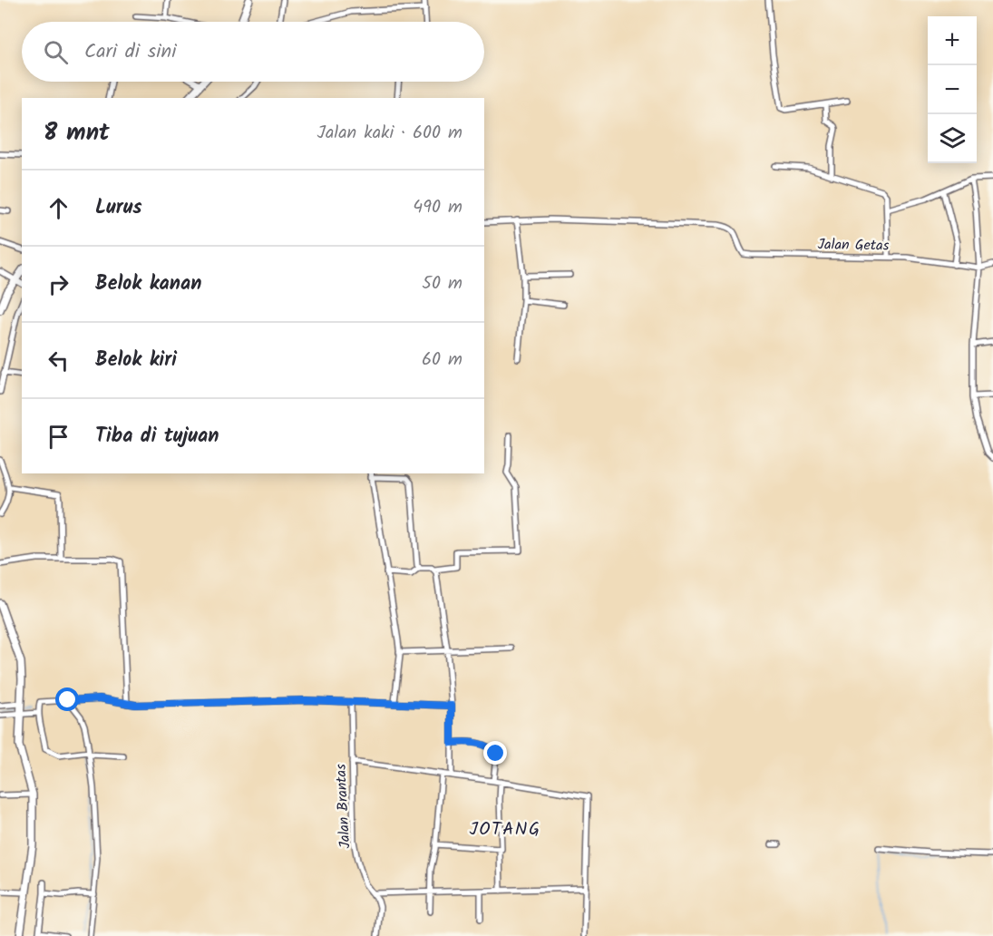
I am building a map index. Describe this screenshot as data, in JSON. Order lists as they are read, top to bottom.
{
  "streets": {
    "street": ["Jalan Getas", "Jalan Brantas"]
  },
  "districts": ["JOTANG"],
  "page": {
    "map_buttons": ["+", "−"],
    "search": "Cari di sini",
    "heading": ["8 mnt", "Jalan kaki · 600 m"],
    "list": [
      ["Lurus", "490 m"],
      ["Belok kanan", "50 m"],
      ["Belok kiri", "60 m"],
      "Tiba di tujuan"
    ]
  }
}
